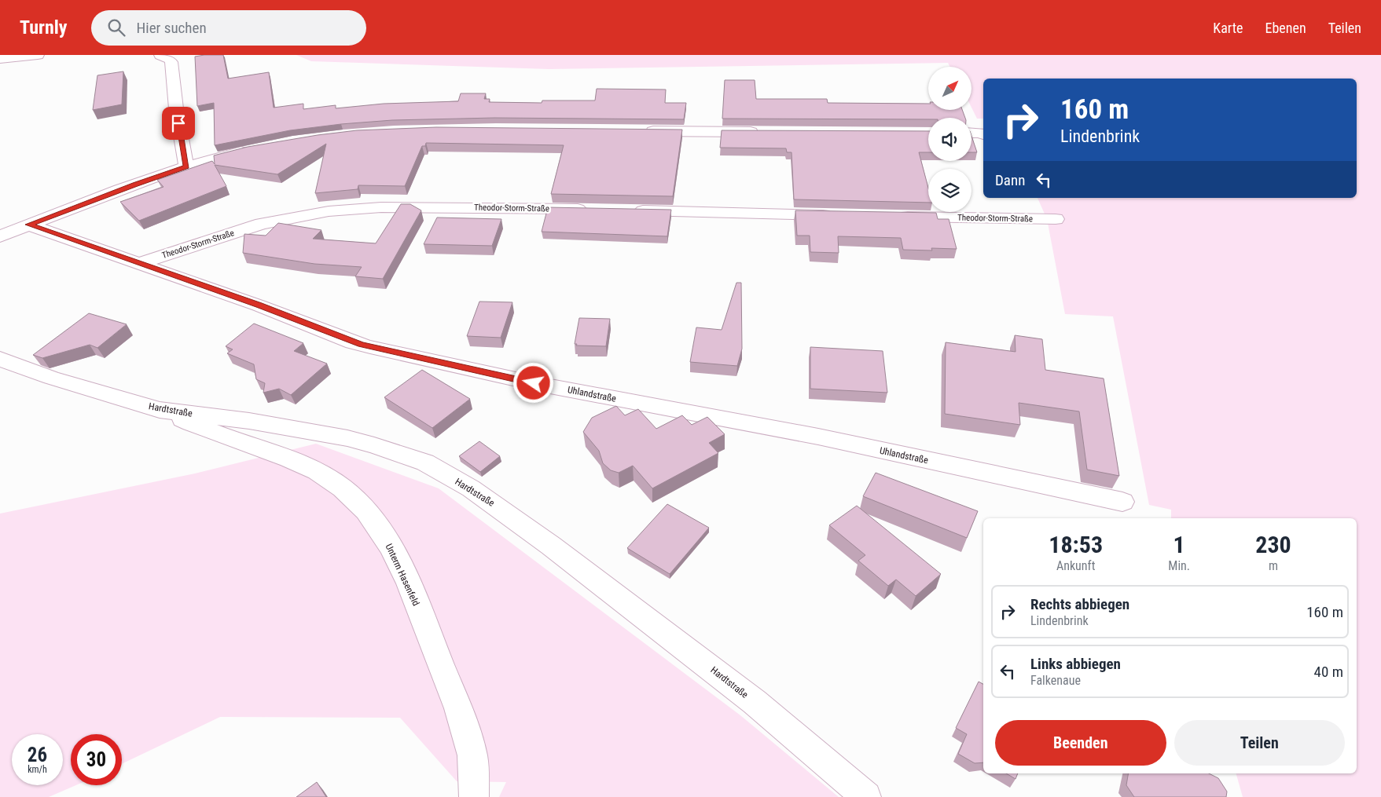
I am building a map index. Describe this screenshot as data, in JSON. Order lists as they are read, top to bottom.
{
  "streets": {
    "street": [
      "Theodor-Storm-Straße",
      "Uhlandstraße",
      "Hardtstraße",
      "Unterm Hasenfeld"
    ]
  },
  "crossings": [
    ["Theodor-Storm-Straße", "Uhlandstraße"],
    ["Hardtstraße", "Unterm Hasenfeld"]
  ],
  "north": "top right",
  "page": {
    "header": "Turnly",
    "search": "Hier suchen",
    "nav": ["Karte", "Ebenen", "Teilen"],
    "turn": ["160 m", "Lindenbrink"],
    "then": "Dann",
    "eta": [
      "18:53",
      "Ankunft",
      "1",
      "Min.",
      "230",
      "m"
    ],
    "list": [
      {
        "name": "Rechts abbiegen",
        "note": "Lindenbrink",
        "value": "160 m"
      },
      {
        "name": "Links abbiegen",
        "note": "Falkenaue",
        "value": "40 m"
      }
    ],
    "buttons": ["Beenden", "Teilen"],
    "speed": "26 km/h",
    "limit": "30"
  }
}
